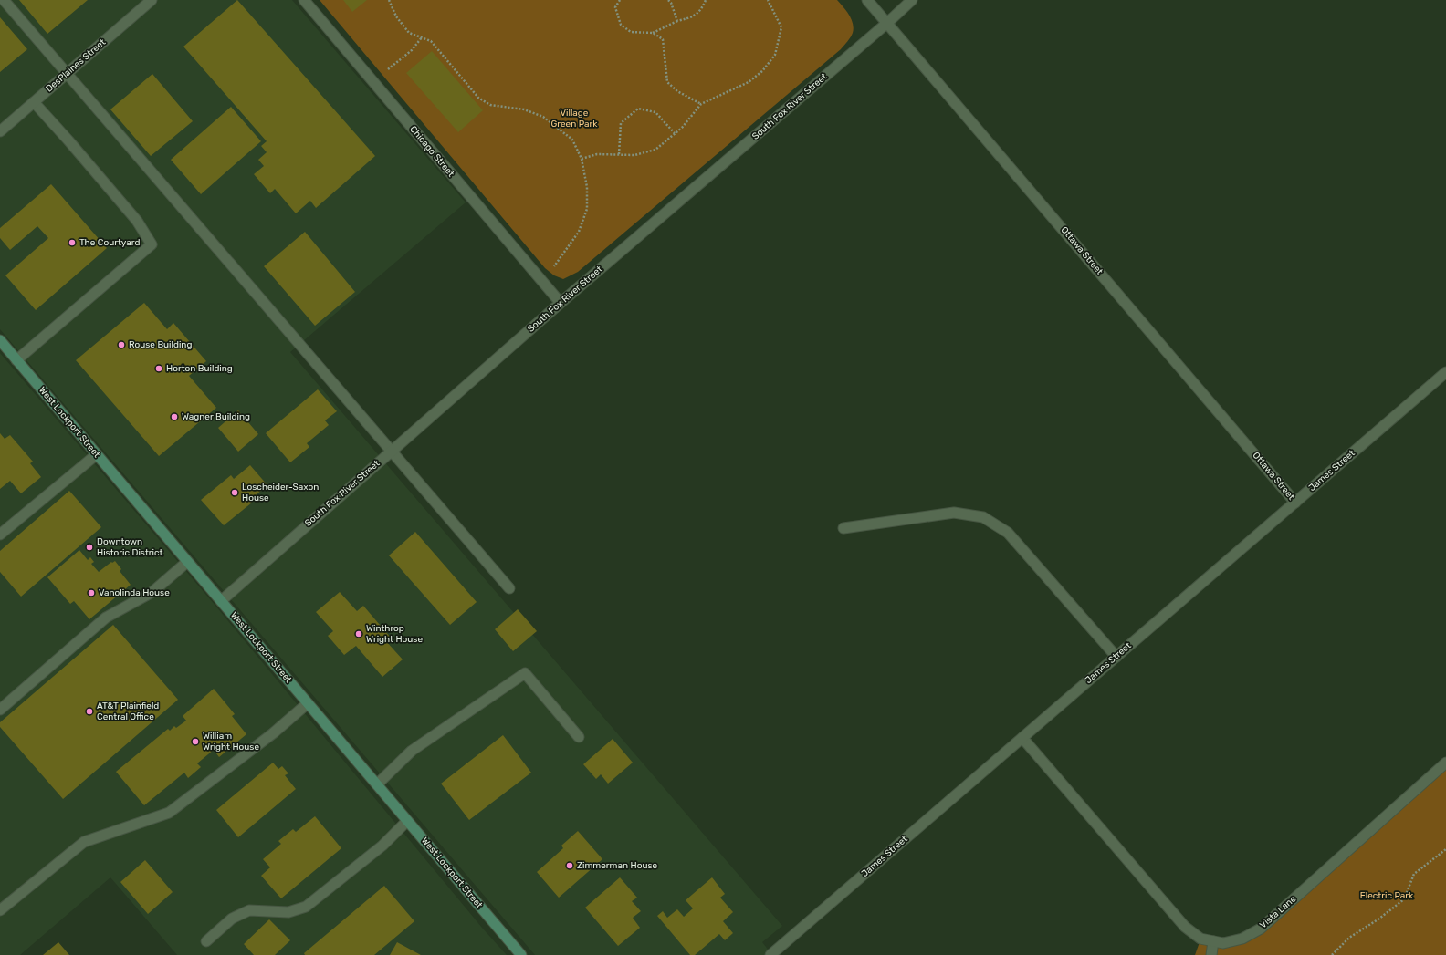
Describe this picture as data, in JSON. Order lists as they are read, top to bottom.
{
  "streets": {
    "main road": ["West Lockport Street"],
    "street": [
      "DesPlaines Street",
      "South Fox River Street",
      "Chicago Street",
      "Ottawa Street",
      "James Street",
      "Vista Lane"
    ]
  },
  "crossings": [
    ["South Fox River Street", "Chicago Street"],
    ["South Fox River Street", "Ottawa Street"],
    ["South Fox River Street", "West Lockport Street"],
    ["Ottawa Street", "James Street"],
    ["James Street", "Vista Lane"]
  ],
  "parks": ["Village Green Park", "Electric Park"],
  "places": [
    "The Courtyard",
    "Rouse Building",
    "Horton Building",
    "Wagner Building",
    "Loscheider-Saxon House",
    "Downtown Historic District",
    "Vanolinda House",
    "Winthrop Wright House",
    "AT&T Plainfield Central Office",
    "William Wright House",
    "Zimmerman House"
  ]
}
